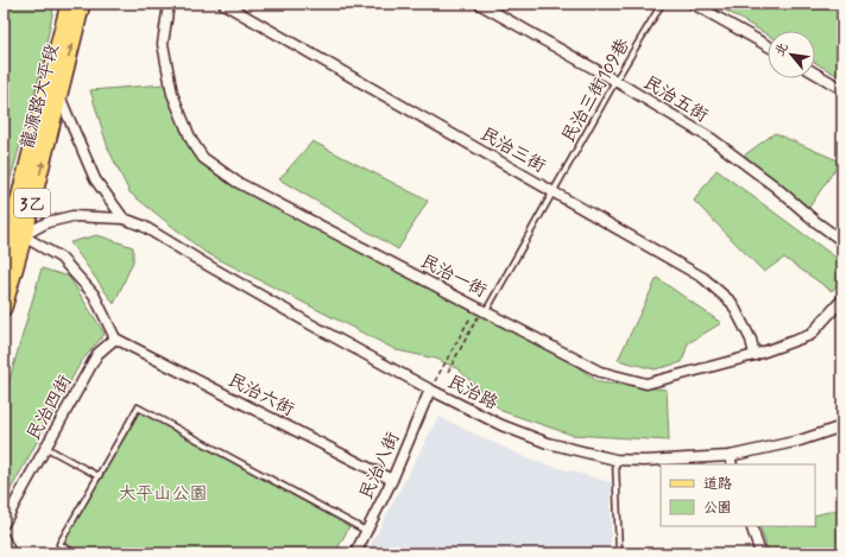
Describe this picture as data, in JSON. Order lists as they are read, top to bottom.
{
  "streets": {
    "main road": ["龍源路大平段", "3乙"],
    "street": [
      "民治五街",
      "民治三街",
      "民治一街",
      "民治路",
      "民治六街",
      "民治四街",
      "民治八街"
    ],
    "lane": ["民治三街109巷"]
  },
  "crossings": [
    ["民治三街109巷", "民治五街"],
    ["民治三街109巷", "民治三街"],
    ["民治三街109巷", "民治一街"],
    ["民治三街", "民治一街"],
    ["民治路", "民治八街"],
    ["民治六街", "民治四街"],
    ["民治六街", "民治八街"]
  ],
  "parks": ["大平山公園"],
  "legend": ["道路", "公園"],
  "north": "top left"
}
